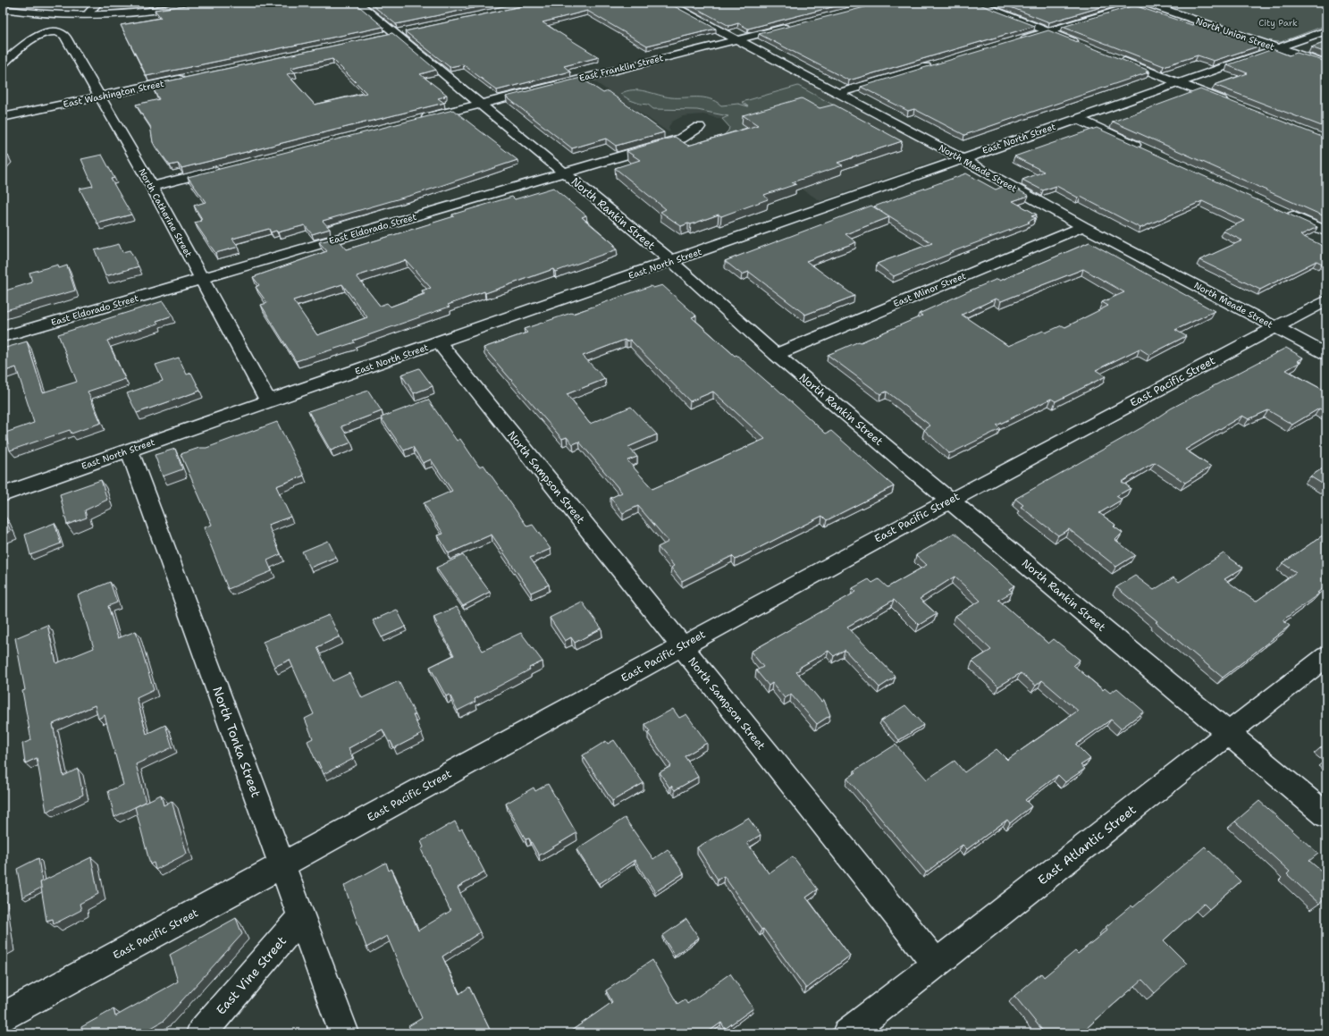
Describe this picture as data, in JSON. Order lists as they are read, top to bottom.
{
  "streets": {
    "street": [
      "North Union Street",
      "East Franklin Street",
      "East Washington Street",
      "East North Street",
      "North Meade Street",
      "North Catherine Street",
      "North Rankin Street",
      "East Eldorado Street",
      "East Minor Street",
      "East Pacific Street",
      "North Sampson Street",
      "North Tonka Street",
      "East Atlantic Street",
      "East Vine Street"
    ]
  },
  "crossings": [
    ["North Union Street", "East North Street"],
    ["East Franklin Street", "North Meade Street"],
    ["East Franklin Street", "North Rankin Street"],
    ["East Washington Street", "North Catherine Street"],
    ["East North Street", "North Meade Street"],
    ["East North Street", "North Catherine Street"],
    ["East North Street", "North Rankin Street"],
    ["East North Street", "North Sampson Street"],
    ["East North Street", "North Tonka Street"],
    ["North Meade Street", "East Minor Street"],
    ["North Meade Street", "East Pacific Street"],
    ["North Catherine Street", "East Eldorado Street"],
    ["North Rankin Street", "East Eldorado Street"],
    ["North Rankin Street", "East Minor Street"],
    ["North Rankin Street", "East Pacific Street"],
    ["North Rankin Street", "East Atlantic Street"],
    ["East Pacific Street", "North Sampson Street"],
    ["East Pacific Street", "North Tonka Street"],
    ["North Sampson Street", "East Atlantic Street"],
    ["North Tonka Street", "East Vine Street"]
  ],
  "parks": ["City Park"]
}
